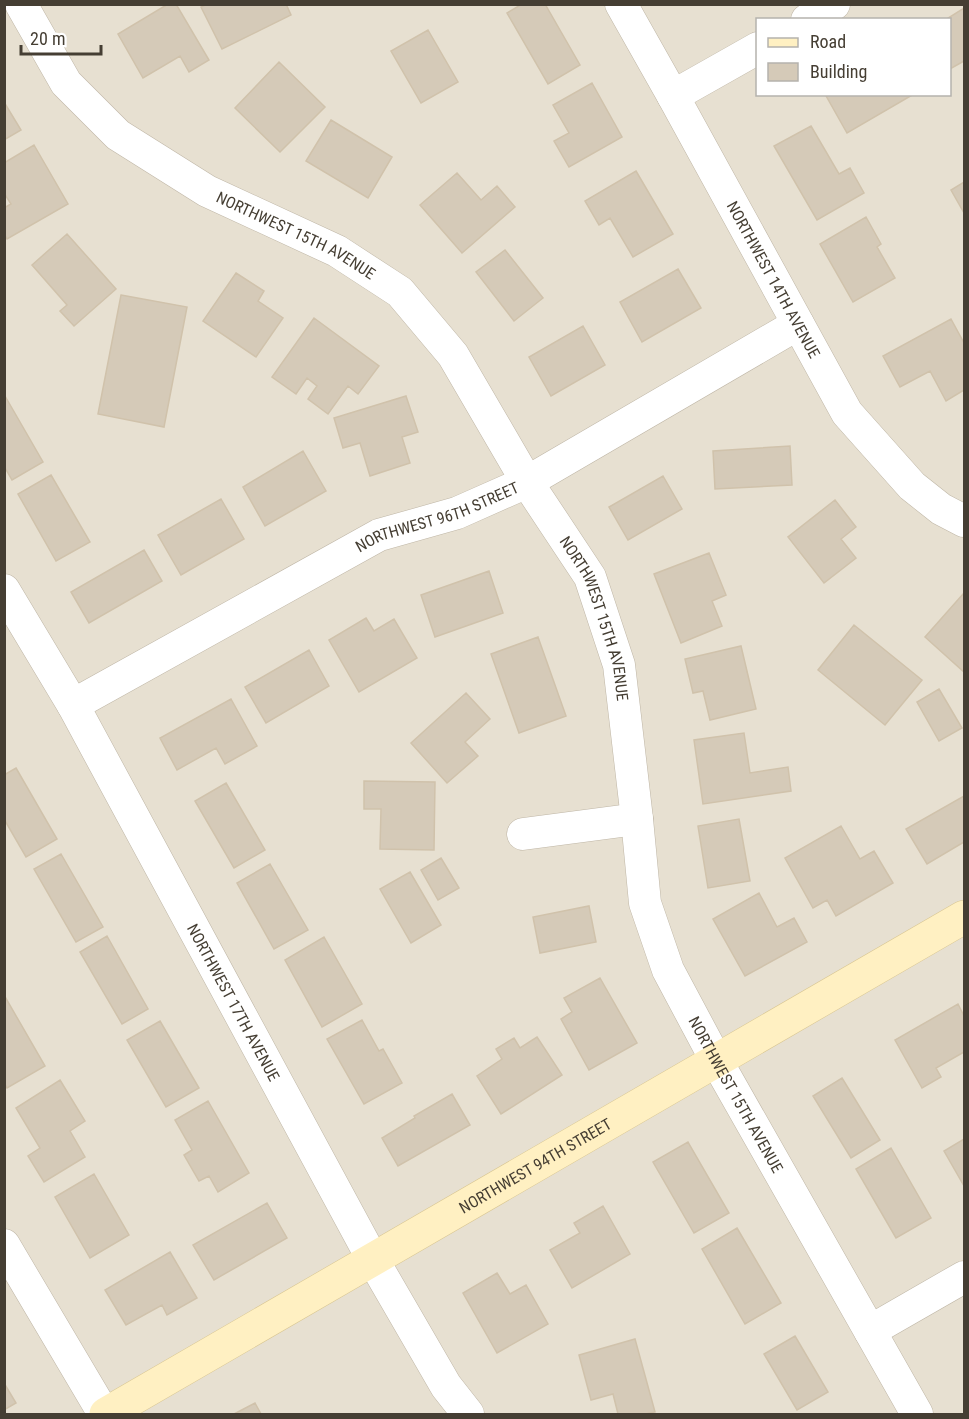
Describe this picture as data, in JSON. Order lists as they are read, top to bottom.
{
  "streets": {
    "street": [
      "NORTHWEST 15TH AVENUE",
      "NORTHWEST 14TH AVENUE",
      "NORTHWEST 96TH STREET",
      "NORTHWEST 17TH AVENUE",
      "NORTHWEST 94TH STREET"
    ]
  },
  "crossings": [
    ["NORTHWEST 15TH AVENUE", "NORTHWEST 96TH STREET"],
    ["NORTHWEST 15TH AVENUE", "NORTHWEST 94TH STREET"],
    ["NORTHWEST 14TH AVENUE", "NORTHWEST 96TH STREET"],
    ["NORTHWEST 96TH STREET", "NORTHWEST 17TH AVENUE"],
    ["NORTHWEST 17TH AVENUE", "NORTHWEST 94TH STREET"]
  ],
  "legend": ["Road", "Building"],
  "scale_bar": "20 m"
}
